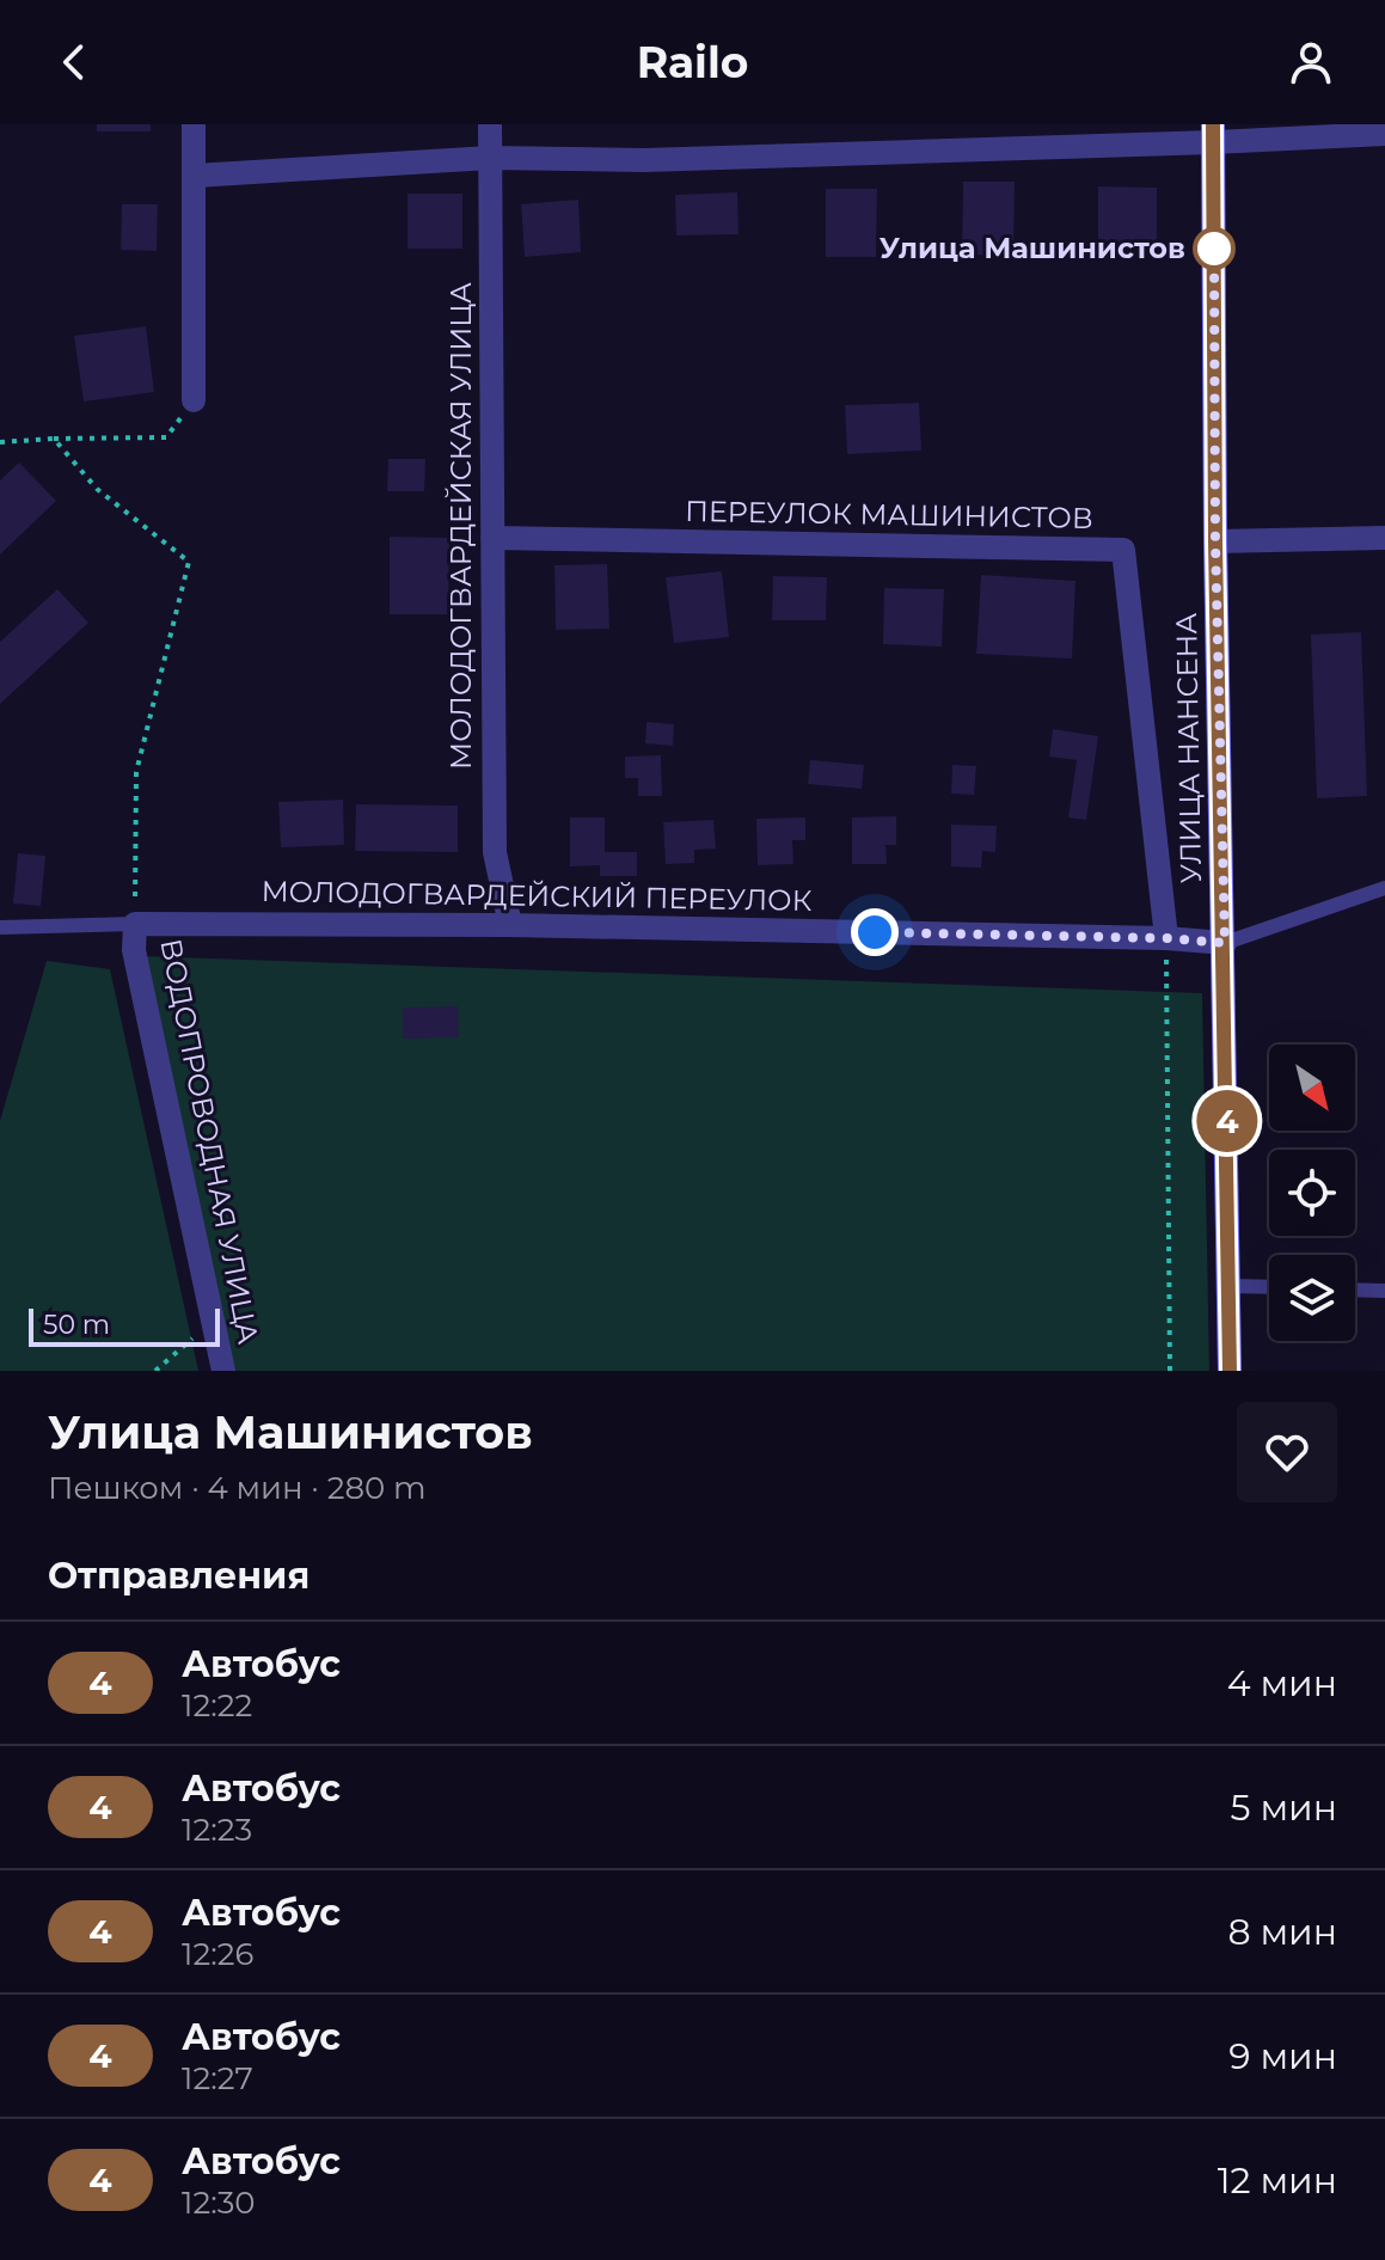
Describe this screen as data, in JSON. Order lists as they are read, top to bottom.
{
  "streets": {
    "main road": ["УЛИЦА НАНСЕНА"],
    "street": [
      "ПЕРЕУЛОК МАШИНИСТОВ",
      "МОЛОДОГВАРДЕЙСКАЯ УЛИЦА",
      "МОЛОДОГВАРДЕЙСКИЙ ПЕРЕУЛОК",
      "ВОДОПРОВОДНАЯ УЛИЦА"
    ]
  },
  "crossings": [
    ["ПЕРЕУЛОК МАШИНИСТОВ", "МОЛОДОГВАРДЕЙСКАЯ УЛИЦА"],
    ["ПЕРЕУЛОК МАШИНИСТОВ", "МОЛОДОГВАРДЕЙСКИЙ ПЕРЕУЛОК"],
    ["МОЛОДОГВАРДЕЙСКАЯ УЛИЦА", "МОЛОДОГВАРДЕЙСКИЙ ПЕРЕУЛОК"],
    ["УЛИЦА НАНСЕНА", "МОЛОДОГВАРДЕЙСКИЙ ПЕРЕУЛОК"],
    ["МОЛОДОГВАРДЕЙСКИЙ ПЕРЕУЛОК", "ВОДОПРОВОДНАЯ УЛИЦА"]
  ],
  "places": ["Улица Машинистов"],
  "lines": ["bus line 4"],
  "scale_bar": "50 m",
  "north": "bottom right",
  "page": {
    "header": "Railo",
    "on_map": "4",
    "scale": "50 m",
    "heading": [
      ["Улица Машинистов", "Пешком · 4 мин · 280 m"],
      "Отправления"
    ],
    "list": [
      {
        "mark": "4",
        "name": "Автобус",
        "note": "12:22",
        "value": "4 мин"
      },
      {
        "mark": "4",
        "name": "Автобус",
        "note": "12:23",
        "value": "5 мин"
      },
      {
        "mark": "4",
        "name": "Автобус",
        "note": "12:26",
        "value": "8 мин"
      },
      {
        "mark": "4",
        "name": "Автобус",
        "note": "12:27",
        "value": "9 мин"
      },
      {
        "mark": "4",
        "name": "Автобус",
        "note": "12:30",
        "value": "12 мин"
      }
    ]
  }
}
